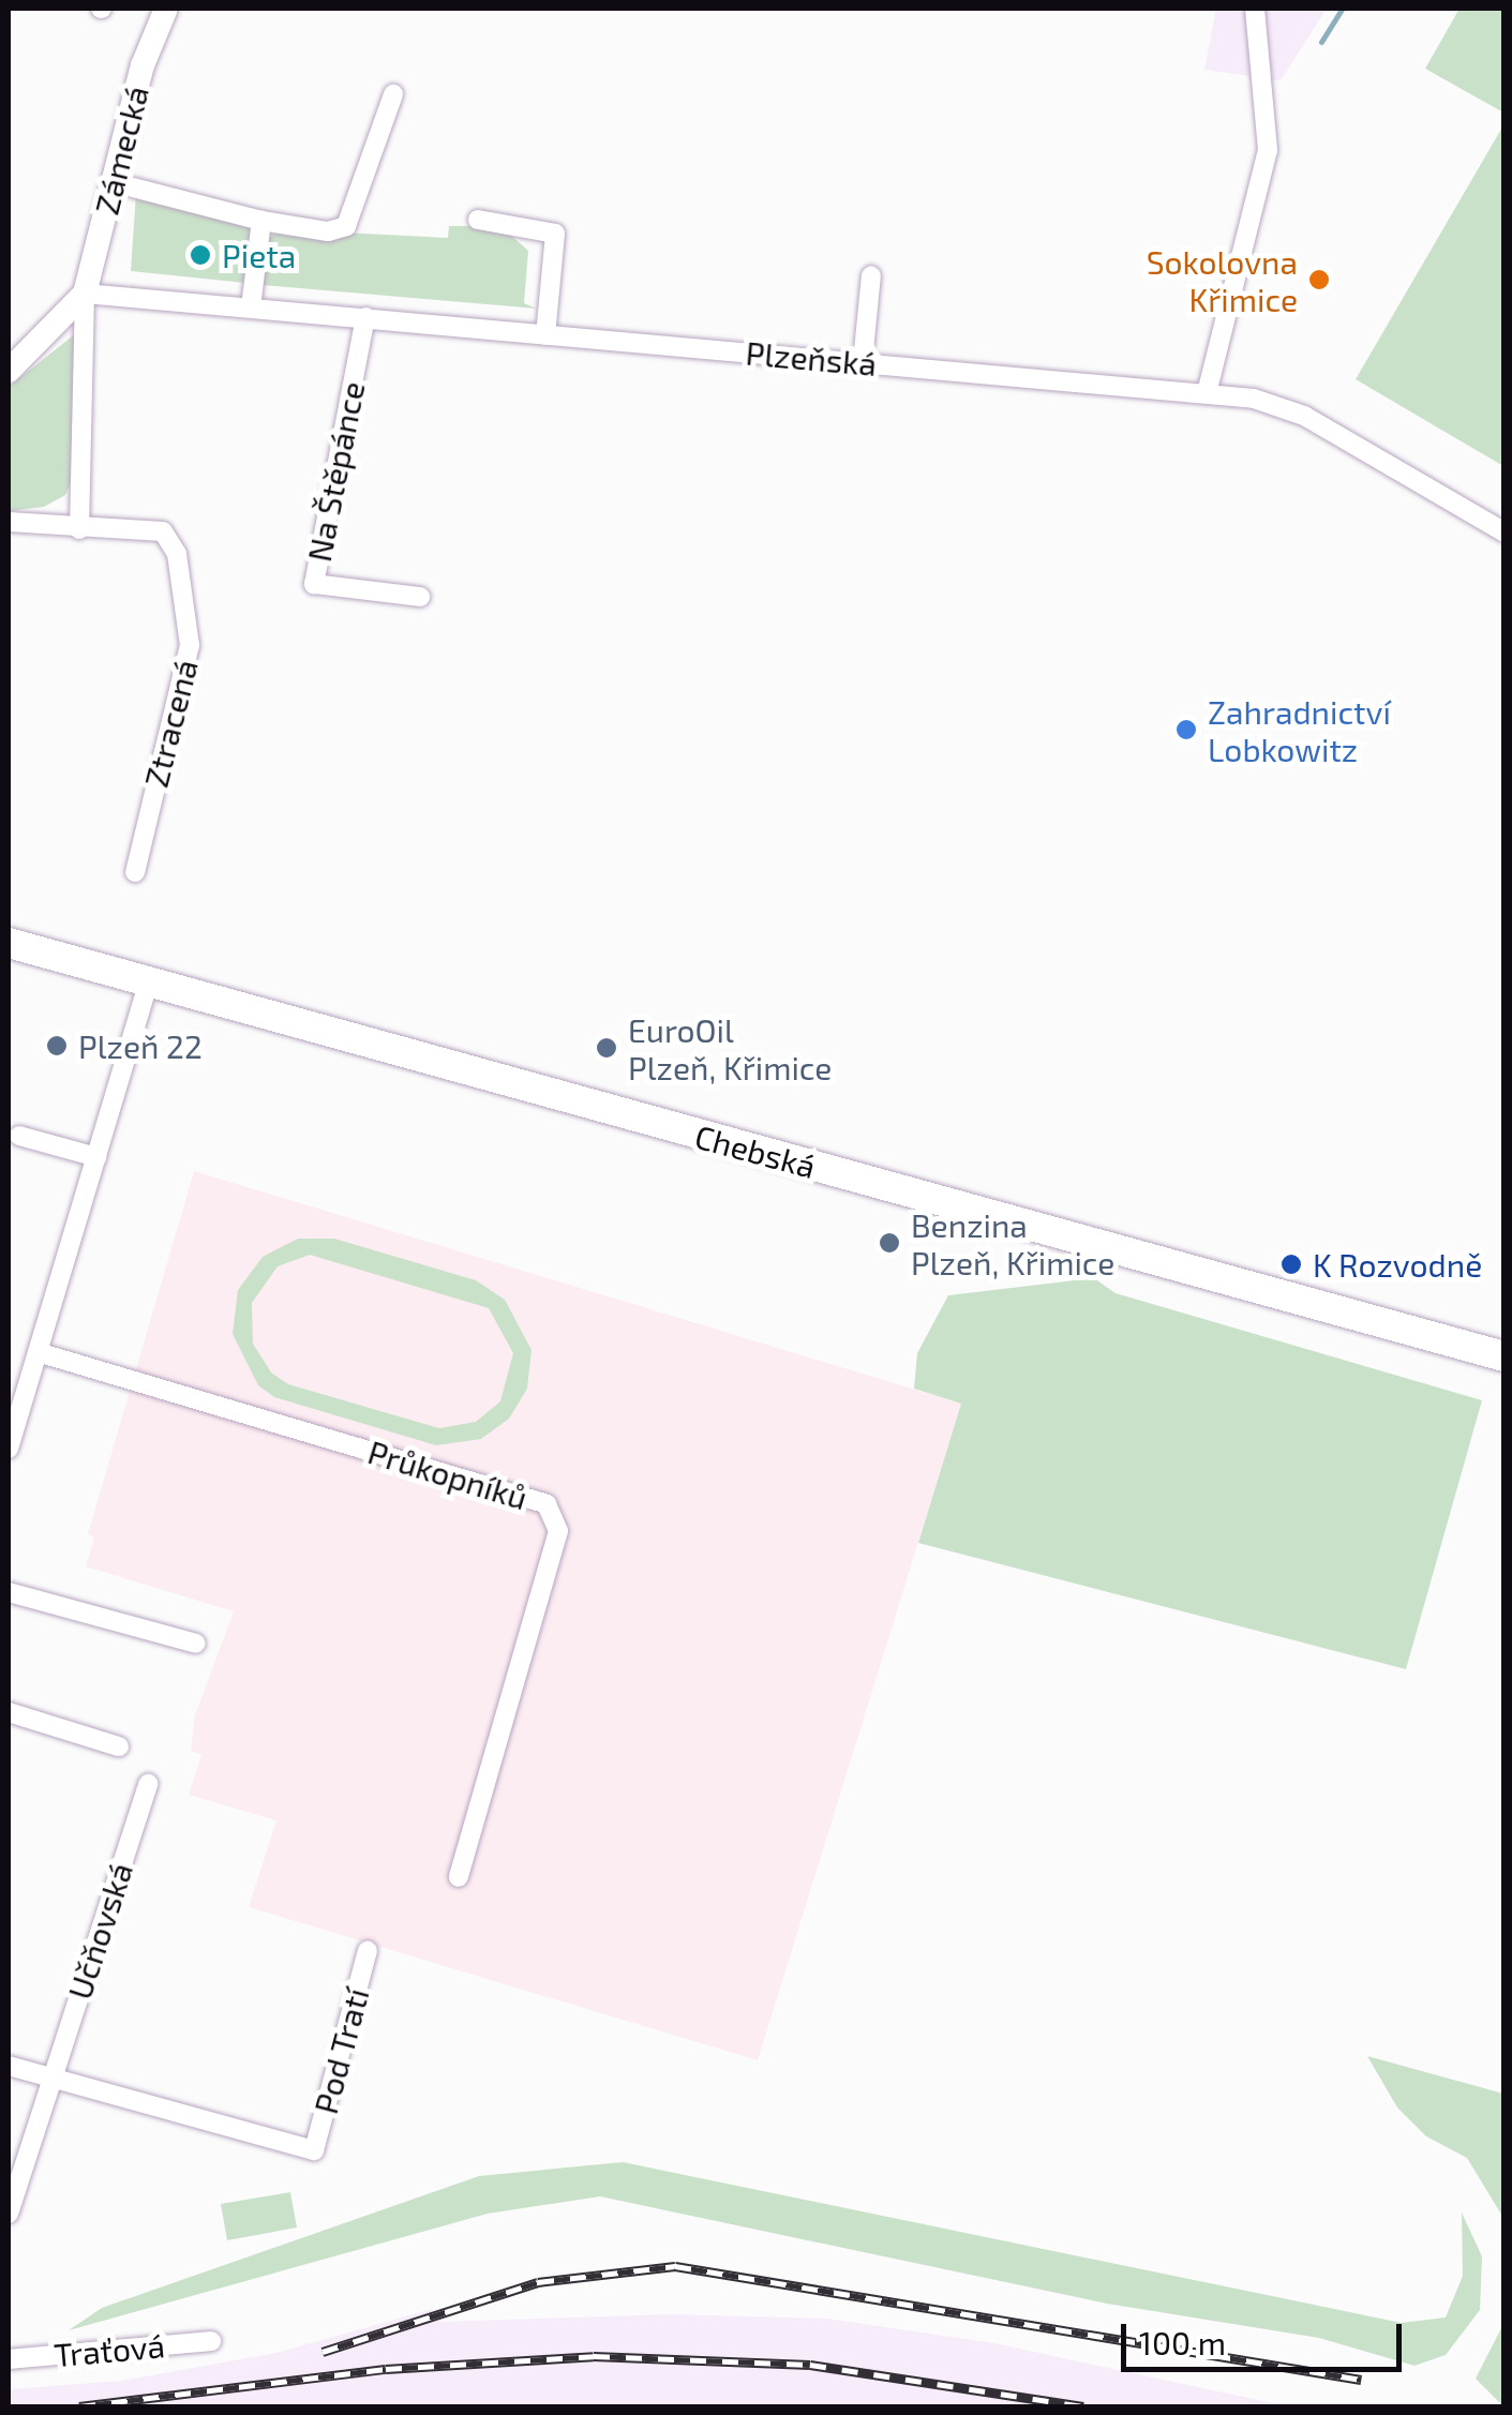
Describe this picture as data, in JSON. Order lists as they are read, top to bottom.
{
  "streets": {
    "main road": ["Chebská"],
    "street": [
      "Zámecká",
      "Plzeňská",
      "Na Štěpánce",
      "Ztracená",
      "Průkopníků",
      "Učňovská",
      "Pod Tratí",
      "Traťová"
    ]
  },
  "crossings": [
    ["Zámecká", "Plzeňská"],
    ["Plzeňská", "Na Štěpánce"],
    ["Učňovská", "Pod Tratí"]
  ],
  "places": [
    "Pieta",
    "Sokolovna Křimice",
    "Zahradnictví Lobkowitz",
    "Plzeň 22",
    "EuroOil Plzeň, Křimice",
    "Benzina Plzeň, Křimice",
    "K Rozvodně"
  ],
  "scale_bar": "100 m"
}
